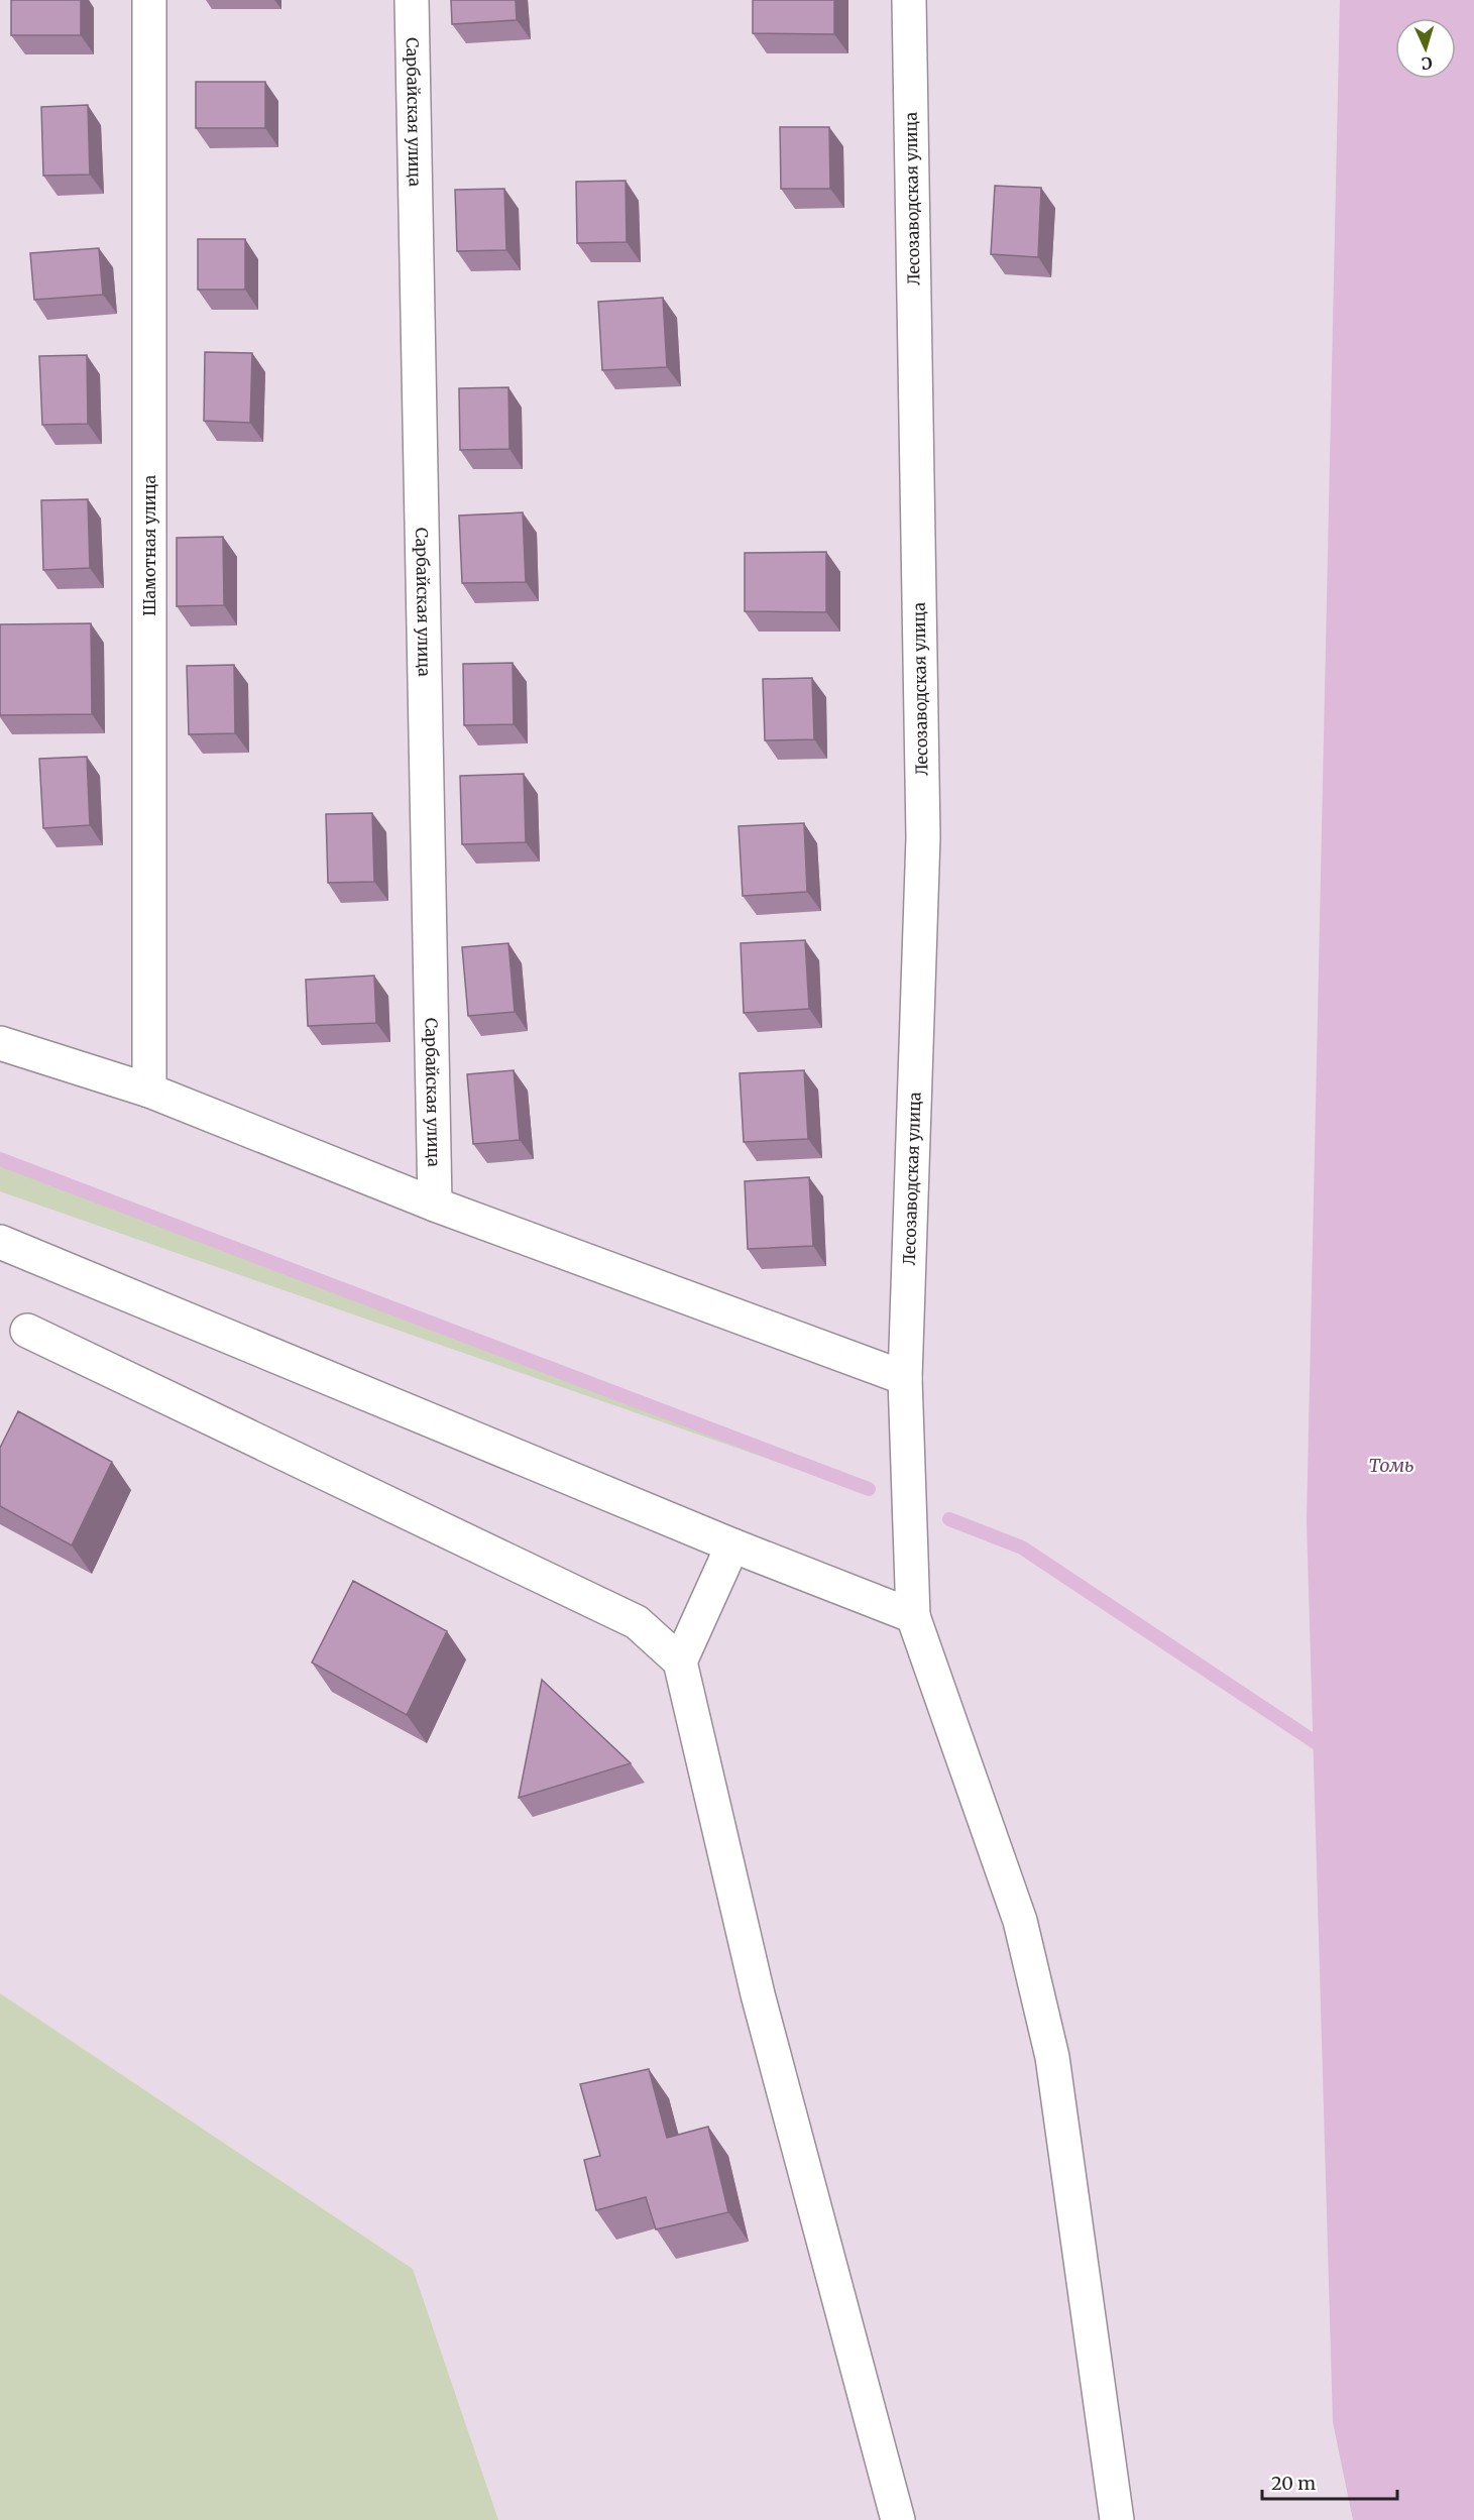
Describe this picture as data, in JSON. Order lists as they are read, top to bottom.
{
  "streets": {
    "street": ["Сарбайская улица", "Лесозаводская улица", "Шамотная улица"]
  },
  "water": ["Томь"],
  "scale_bar": "20 m",
  "north": "bottom"
}
